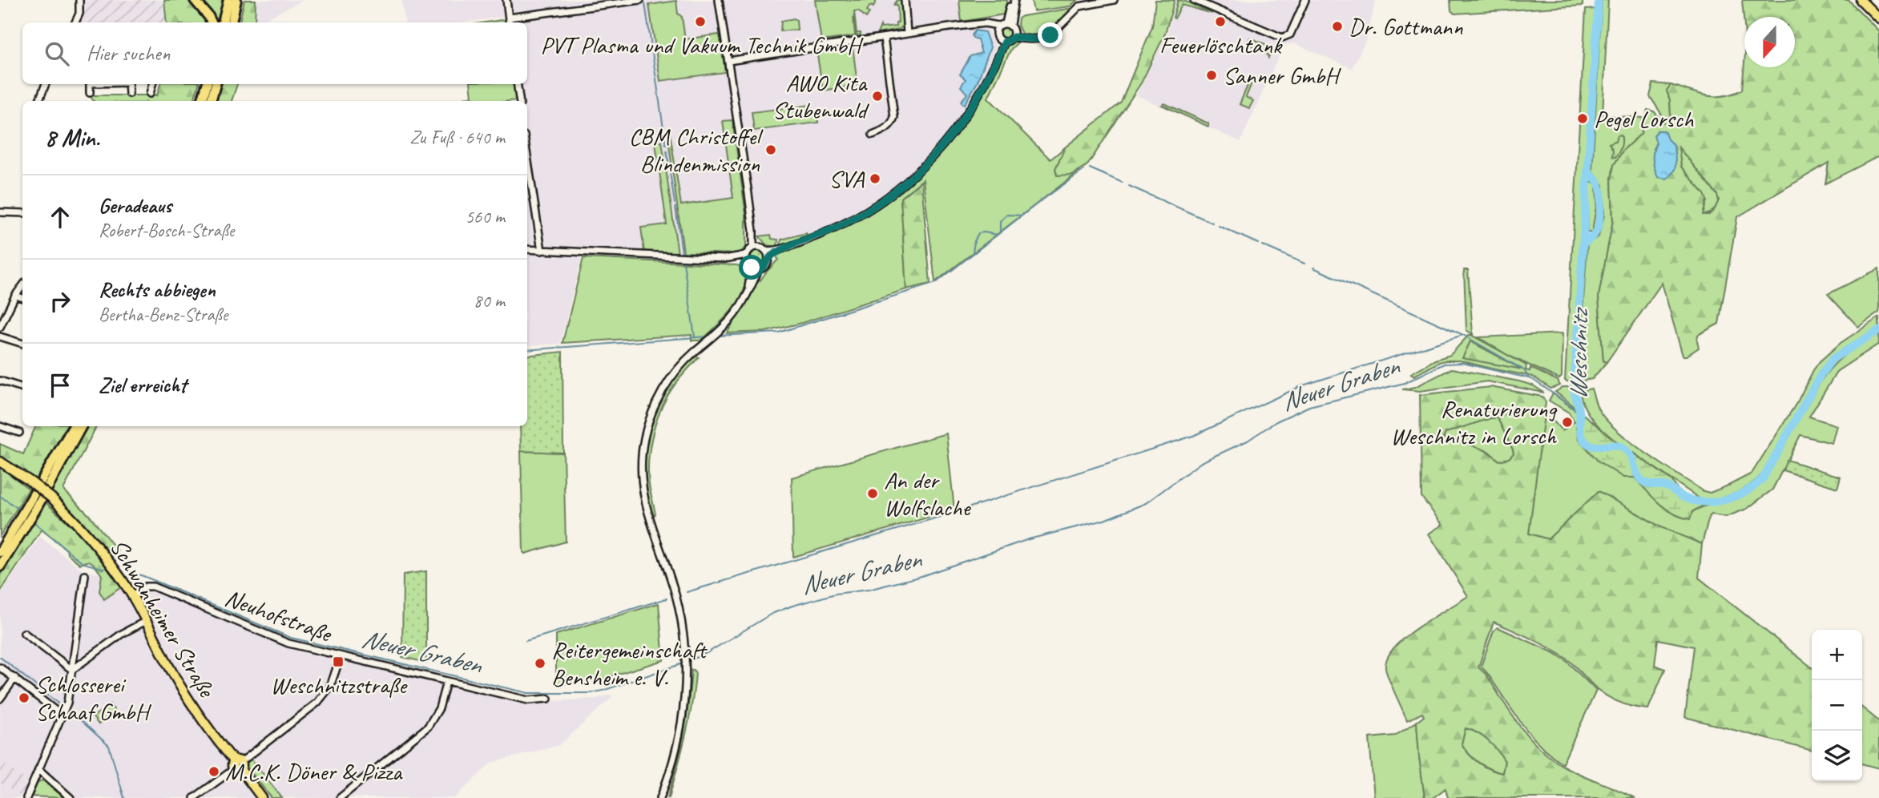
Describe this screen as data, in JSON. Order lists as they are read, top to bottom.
{
  "streets": {
    "main road": ["Schwanheimer Straße"],
    "street": ["Neuhofstraße"]
  },
  "crossings": [
    ["Neuhofstraße", "Schwanheimer Straße"]
  ],
  "water": ["Weschnitz", "Neuer Graben"],
  "places": {
    "other": [
      "PVT Plasma und Vakuum Technik GmbH",
      "Feuerlöschtank",
      "Dr. Gottmann",
      "Sanner GmbH",
      "AWO Kita Stubenwald",
      "Pegel Lorsch",
      "CBM Christoffel Blindenmission",
      "SVA",
      "Renaturierung Weschnitz in Lorsch",
      "An der Wolfslache",
      "Reitergemeinschaft Bensheim e. V.",
      "Schlosserei Schaaf GmbH",
      "M.C.K. Döner & Pizza"
    ],
    "transit": ["Weschnitzstraße"]
  },
  "north": "bottom",
  "page": {
    "search": "Hier suchen",
    "heading": ["8 Min.", "Zu Fuß · 640 m"],
    "list": [
      ["Geradeaus", "Robert-Bosch-Straße", "560 m"],
      ["Rechts abbiegen", "Bertha-Benz-Straße", "80 m"],
      "Ziel erreicht"
    ],
    "map_buttons": ["+", "−"]
  }
}
